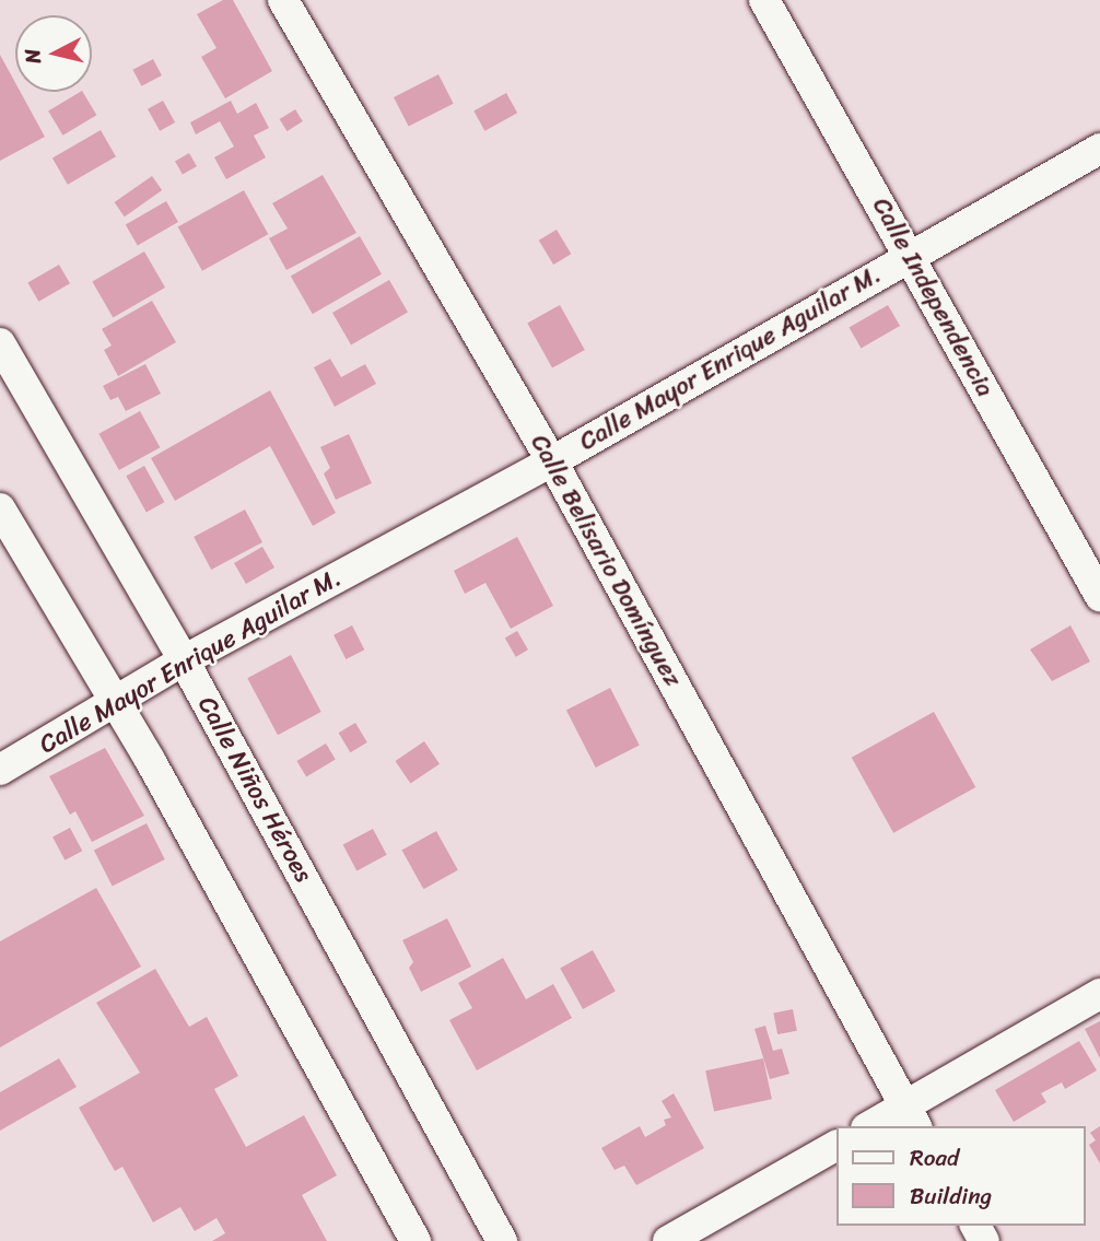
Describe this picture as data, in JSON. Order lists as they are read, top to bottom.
{
  "streets": {
    "street": [
      "Calle Independencia",
      "Calle Mayor Enrique Aguilar M.",
      "Calle Belisario Domínguez",
      "Calle Niños Héroes"
    ]
  },
  "crossings": [
    ["Calle Independencia", "Calle Mayor Enrique Aguilar M."],
    ["Calle Mayor Enrique Aguilar M.", "Calle Belisario Domínguez"],
    ["Calle Mayor Enrique Aguilar M.", "Calle Niños Héroes"]
  ],
  "legend": ["Road", "Building"],
  "north": "left"
}
